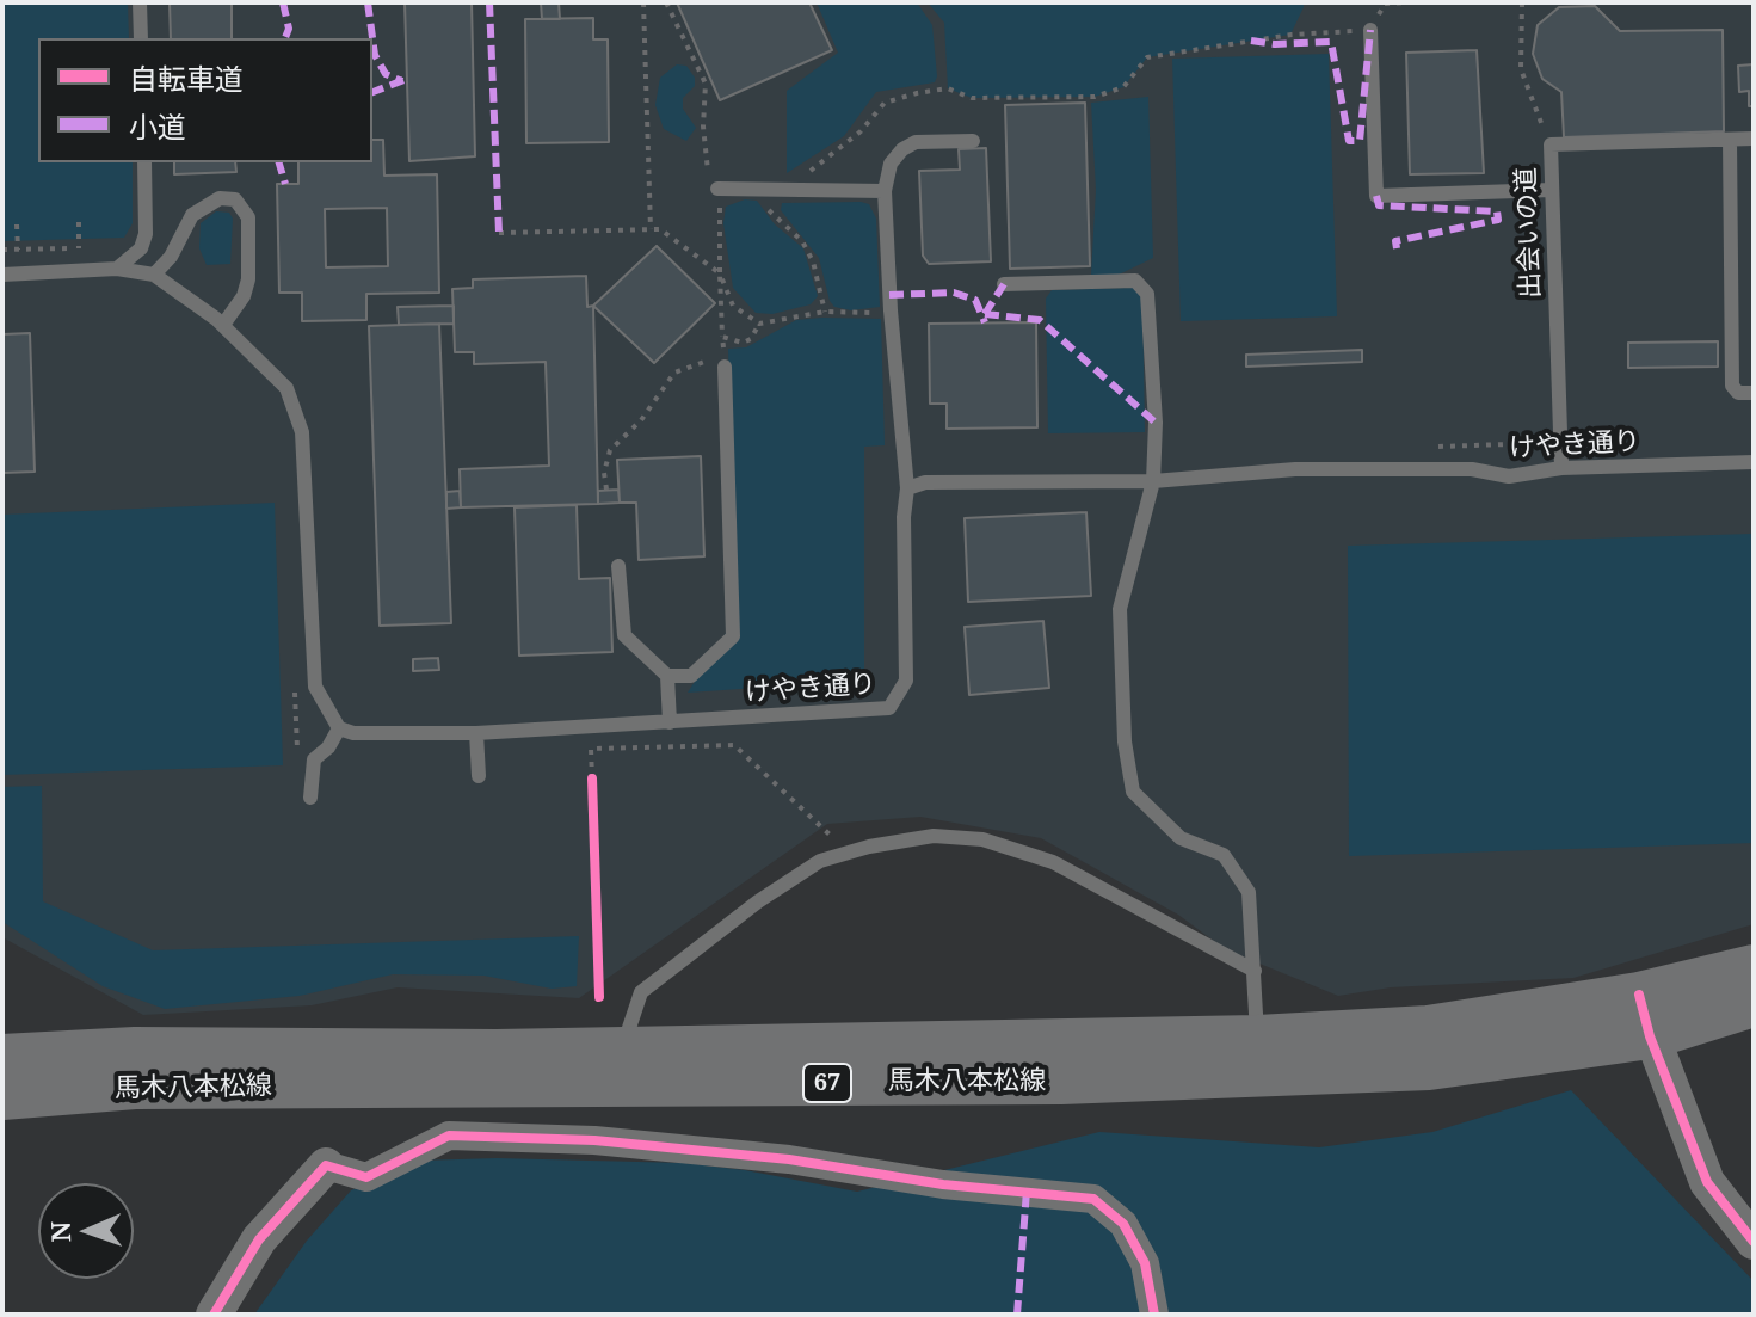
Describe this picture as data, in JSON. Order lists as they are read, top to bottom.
{
  "streets": {
    "main road": ["馬木八本松線", "67"],
    "lane": ["出会いの道", "けやき通り"]
  },
  "crossings": [
    ["出会いの道", "けやき通り"]
  ],
  "legend": ["自転車道", "小道"],
  "north": "left"
}
